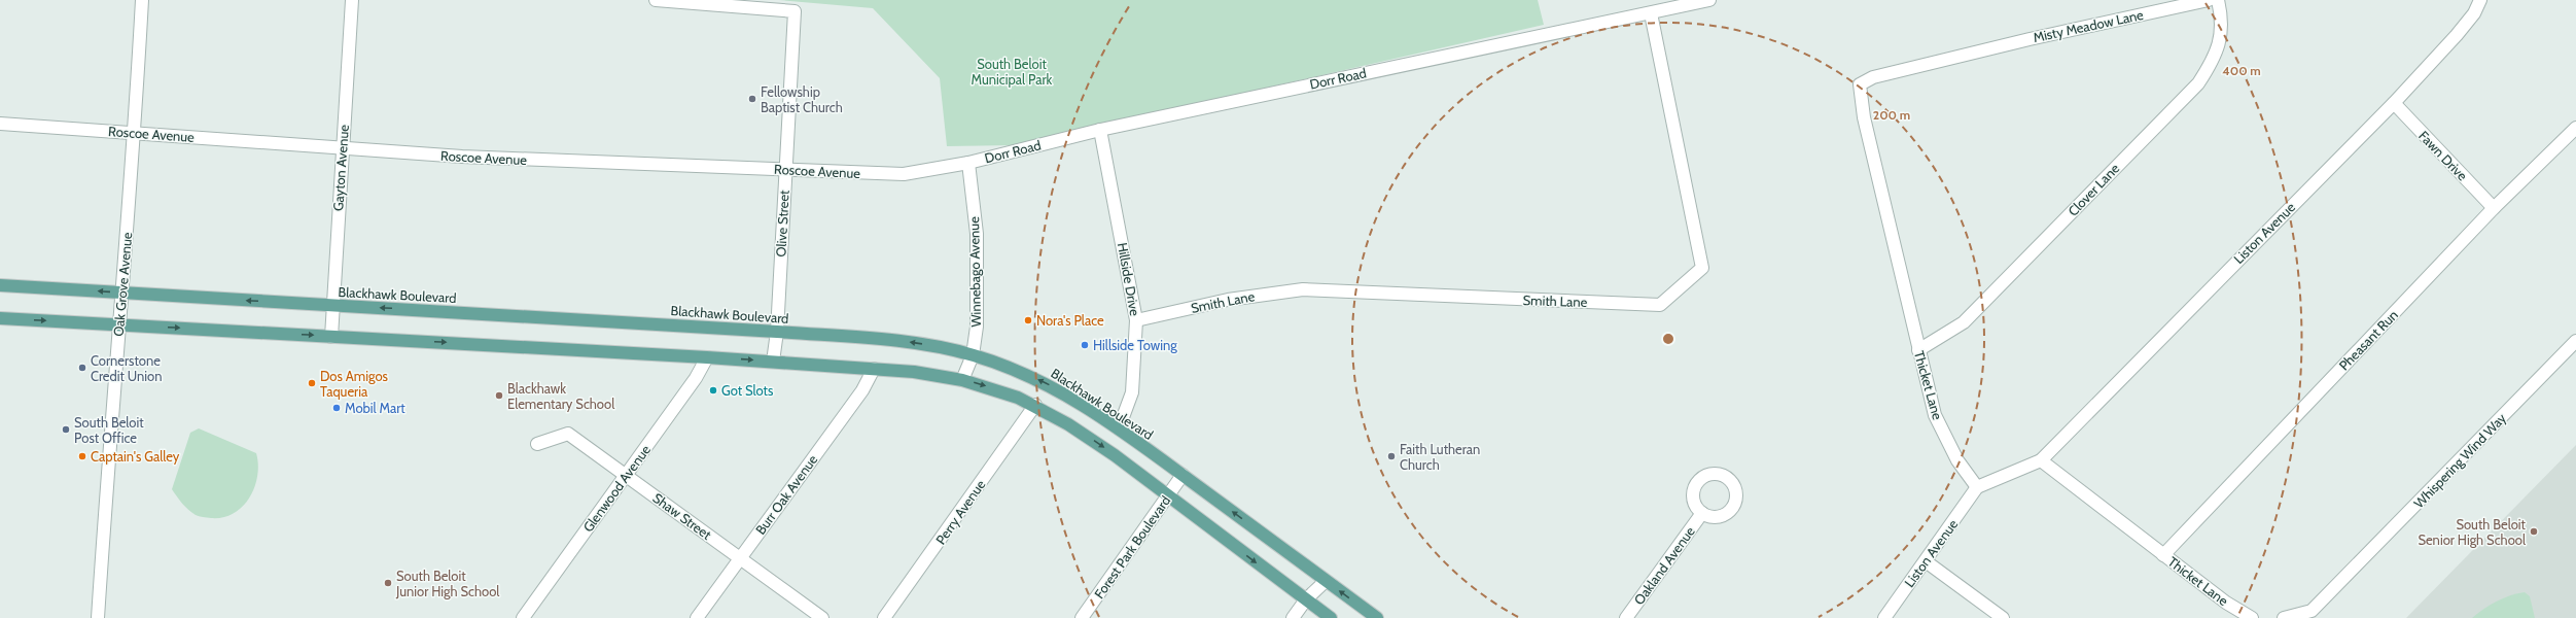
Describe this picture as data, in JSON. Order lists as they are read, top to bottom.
{
  "streets": {
    "main road": ["Blackhawk Boulevard"],
    "street": [
      "Misty Meadow Lane",
      "Dorr Road",
      "Roscoe Avenue",
      "Fawn Drive",
      "Gayton Avenue",
      "Clover Lane",
      "Olive Street",
      "Liston Avenue",
      "Winnebago Avenue",
      "Hillside Drive",
      "Oak Grove Avenue",
      "Smith Lane",
      "Pheasant Run",
      "Thicket Lane",
      "Whispering Wind Way",
      "Glenwood Avenue",
      "Burr Oak Avenue",
      "Perry Avenue",
      "Shaw Street",
      "Forest Park Boulevard",
      "Oakland Avenue"
    ]
  },
  "crossings": [
    ["Misty Meadow Lane", "Thicket Lane"],
    ["Dorr Road", "Roscoe Avenue"],
    ["Dorr Road", "Winnebago Avenue"],
    ["Dorr Road", "Hillside Drive"],
    ["Dorr Road", "Smith Lane"],
    ["Roscoe Avenue", "Gayton Avenue"],
    ["Roscoe Avenue", "Olive Street"],
    ["Roscoe Avenue", "Winnebago Avenue"],
    ["Roscoe Avenue", "Oak Grove Avenue"],
    ["Fawn Drive", "Liston Avenue"],
    ["Fawn Drive", "Pheasant Run"],
    ["Gayton Avenue", "Blackhawk Boulevard"],
    ["Clover Lane", "Thicket Lane"],
    ["Olive Street", "Blackhawk Boulevard"],
    ["Liston Avenue", "Thicket Lane"],
    ["Winnebago Avenue", "Blackhawk Boulevard"],
    ["Hillside Drive", "Blackhawk Boulevard"],
    ["Hillside Drive", "Smith Lane"],
    ["Oak Grove Avenue", "Blackhawk Boulevard"],
    ["Blackhawk Boulevard", "Forest Park Boulevard"],
    ["Pheasant Run", "Thicket Lane"],
    ["Glenwood Avenue", "Shaw Street"],
    ["Burr Oak Avenue", "Shaw Street"]
  ],
  "parks": ["South Beloit Municipal Park"],
  "places": [
    "Fellowship Baptist Church",
    "Nora's Place",
    "Hillside Towing",
    "Cornerstone Credit Union",
    "Dos Amigos Taqueria",
    "Got Slots",
    "Blackhawk Elementary School",
    "Mobil Mart",
    "South Beloit Post Office",
    "Captain's Galley",
    "Faith Lutheran Church",
    "South Beloit Senior High School",
    "South Beloit Junior High School"
  ],
  "rings": ["400 m", "200 m"]
}
